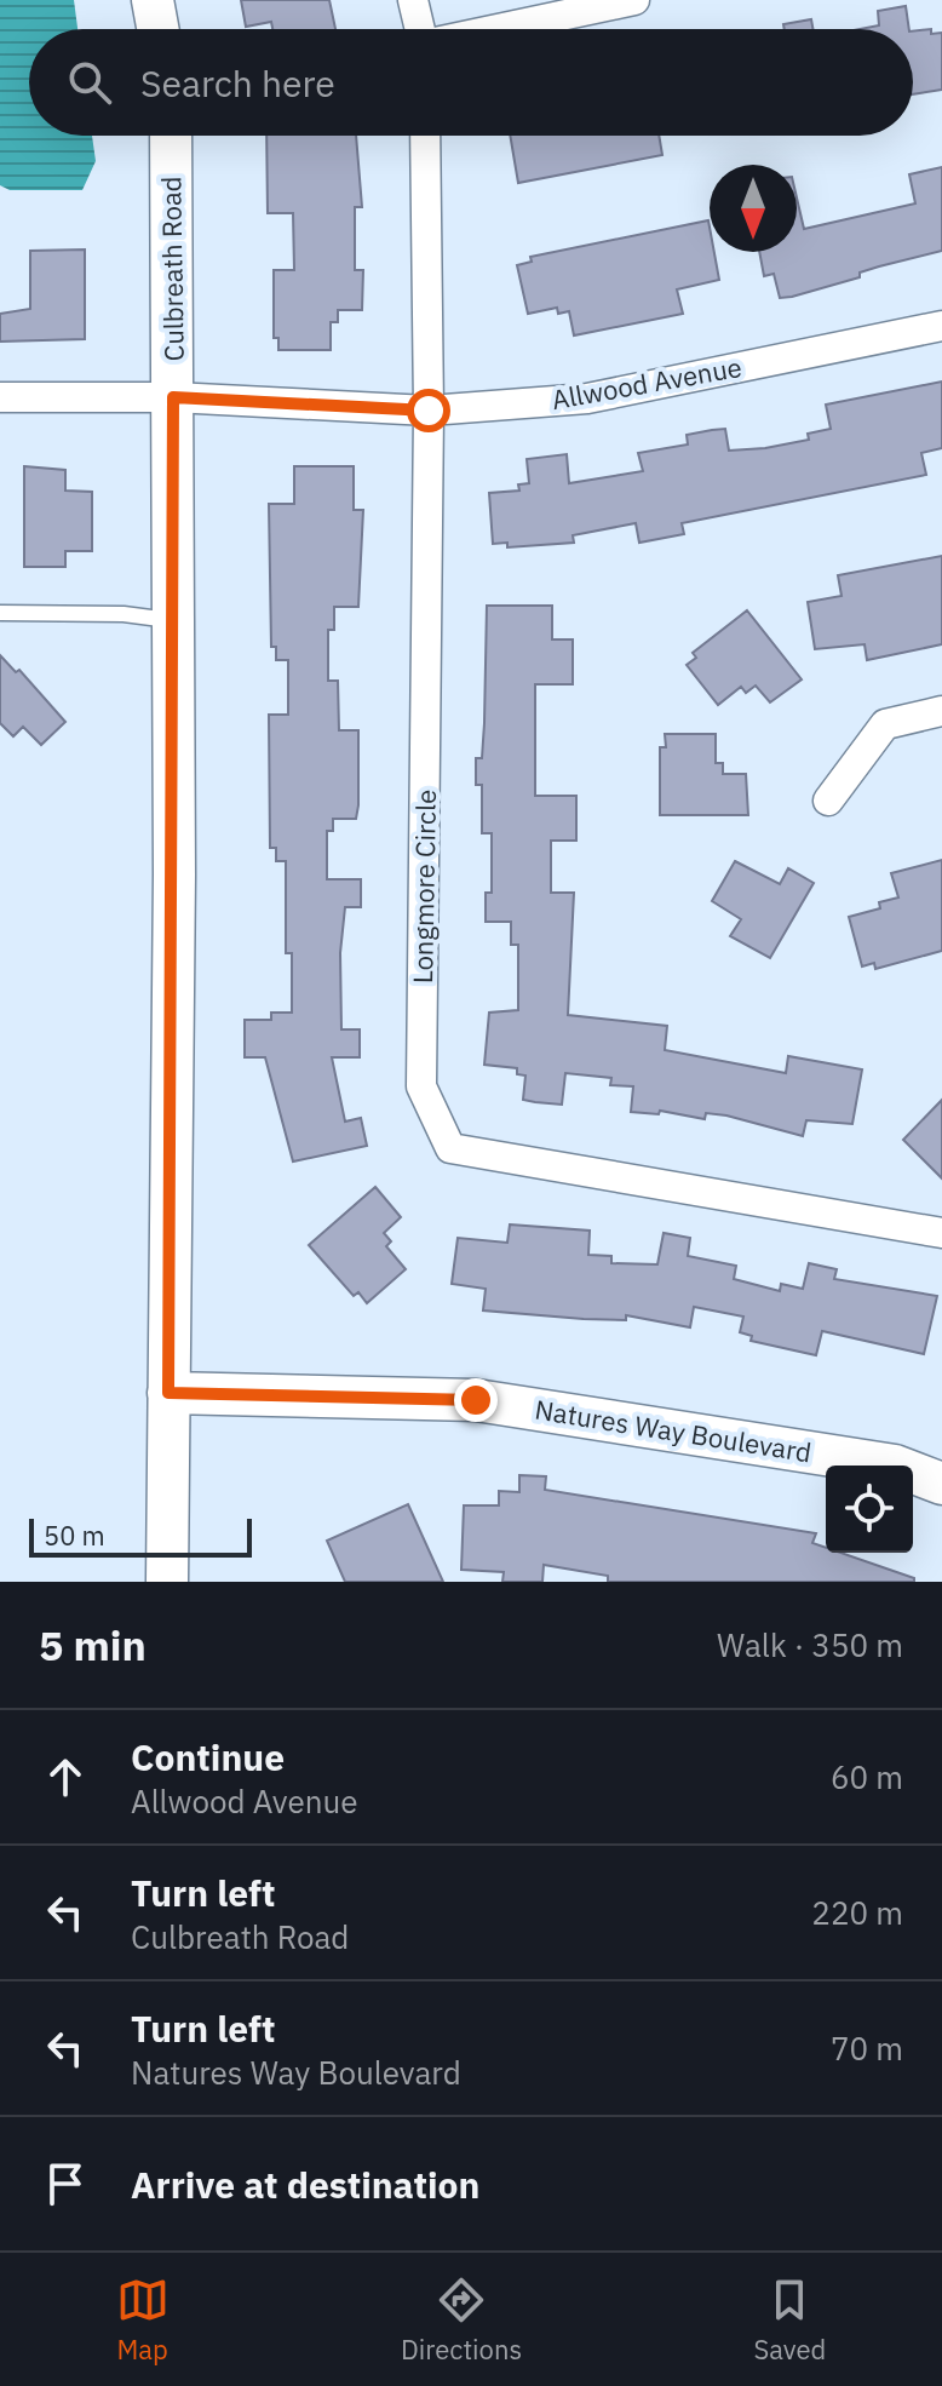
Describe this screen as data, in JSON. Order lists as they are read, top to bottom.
{
  "streets": {
    "street": [
      "Culbreath Road",
      "Allwood Avenue",
      "Longmore Circle",
      "Natures Way Boulevard"
    ]
  },
  "crossings": [
    ["Culbreath Road", "Allwood Avenue"],
    ["Culbreath Road", "Natures Way Boulevard"],
    ["Allwood Avenue", "Longmore Circle"]
  ],
  "scale_bar": "50 m",
  "north": "bottom",
  "page": {
    "search": "Search here",
    "scale": "50 m",
    "heading": ["5 min", "Walk · 350 m"],
    "list": [
      ["Continue", "Allwood Avenue", "60 m"],
      ["Turn left", "Culbreath Road", "220 m"],
      ["Turn left", "Natures Way Boulevard", "70 m"],
      "Arrive at destination"
    ],
    "nav": ["Map", "Directions", "Saved"]
  }
}
